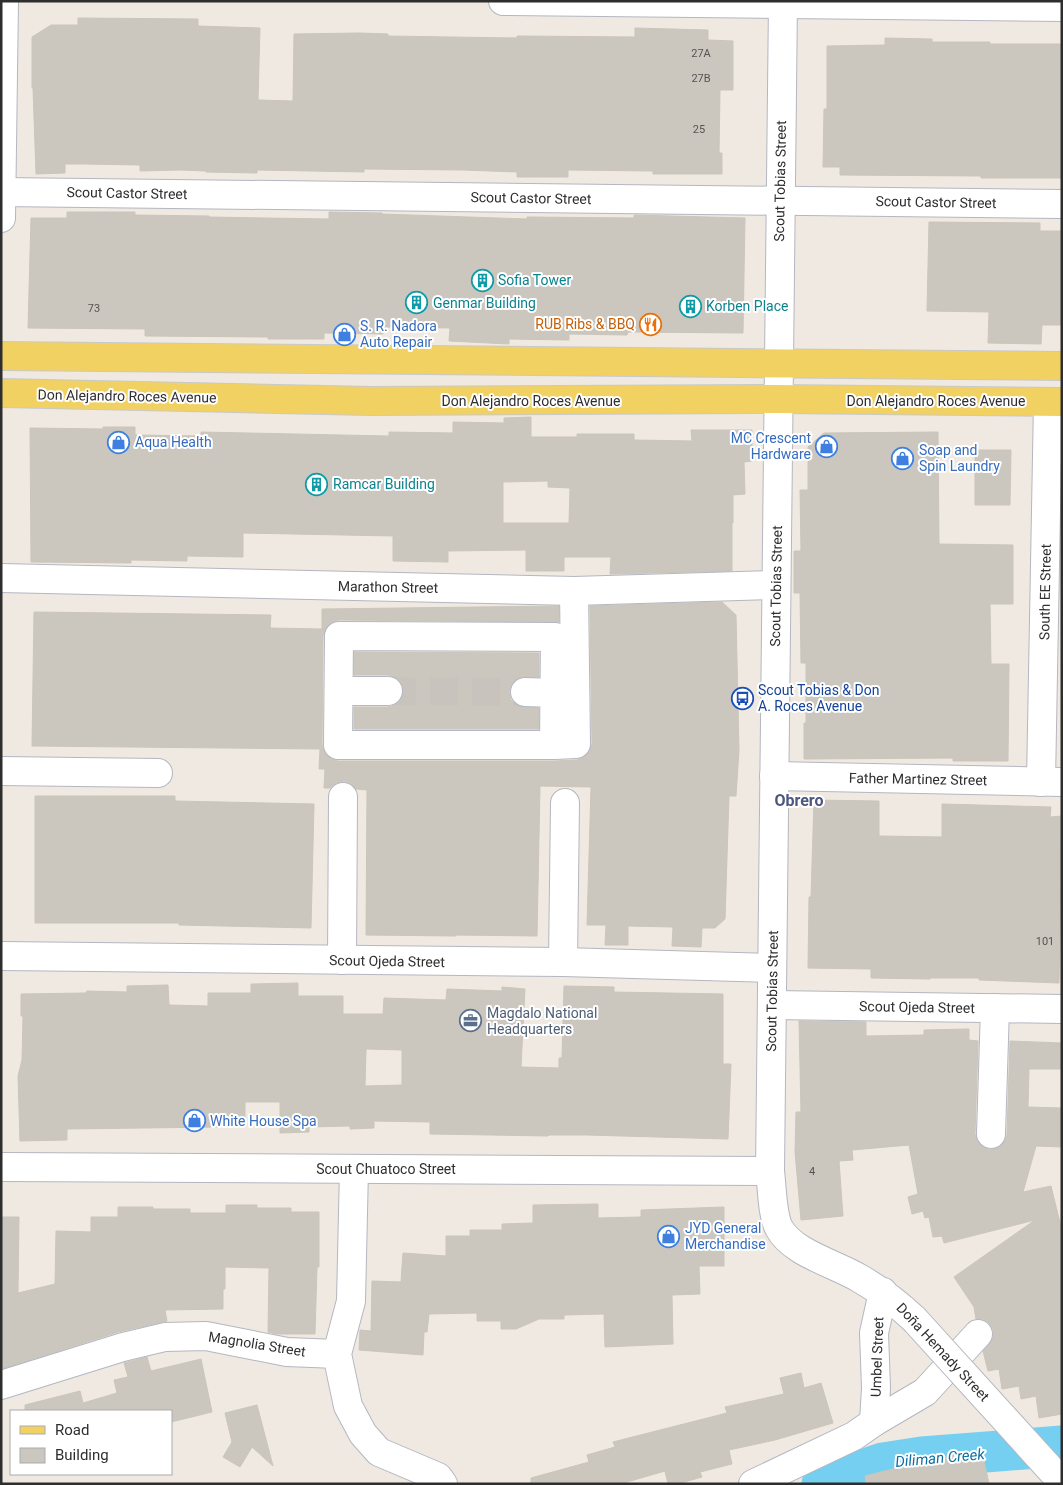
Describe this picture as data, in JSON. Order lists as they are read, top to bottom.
{
  "streets": {
    "main road": ["Don Alejandro Roces Avenue"],
    "street": [
      "Scout Tobias Street",
      "Scout Castor Street",
      "Marathon Street",
      "South EE Street",
      "Father Martinez Street",
      "Scout Ojeda Street",
      "Scout Chuatoco Street",
      "Magnolia Street",
      "Doña Hemady Street",
      "Umbel Street"
    ]
  },
  "crossings": [
    ["Scout Tobias Street", "Scout Castor Street"],
    ["Scout Tobias Street", "Don Alejandro Roces Avenue"],
    ["Scout Tobias Street", "Marathon Street"],
    ["Scout Tobias Street", "Father Martinez Street"],
    ["Scout Tobias Street", "Scout Ojeda Street"],
    ["Scout Tobias Street", "Scout Chuatoco Street"],
    ["Scout Tobias Street", "Doña Hemady Street"],
    ["Don Alejandro Roces Avenue", "South EE Street"],
    ["South EE Street", "Father Martinez Street"],
    ["Scout Chuatoco Street", "Doña Hemady Street"],
    ["Doña Hemady Street", "Umbel Street"]
  ],
  "districts": ["Obrero"],
  "water": ["Diliman Creek"],
  "places": {
    "building": [
      "Sofia Tower",
      "Genmar Building",
      "Korben Place",
      "Ramcar Building"
    ],
    "restaurant": ["RUB Ribs & BBQ"],
    "shop": [
      "S. R. Nadora Auto Repair",
      "Aqua Health",
      "MC Crescent Hardware",
      "Soap and Spin Laundry",
      "White House Spa",
      "JYD General Merchandise"
    ],
    "bus stop": ["Scout Tobias & Don A. Roces Avenue"],
    "office": ["Magdalo National Headquarters"]
  },
  "house_numbers": [
    "27A",
    "27B",
    "25",
    "73",
    "101",
    "4"
  ],
  "legend": ["Road", "Building"]
}
